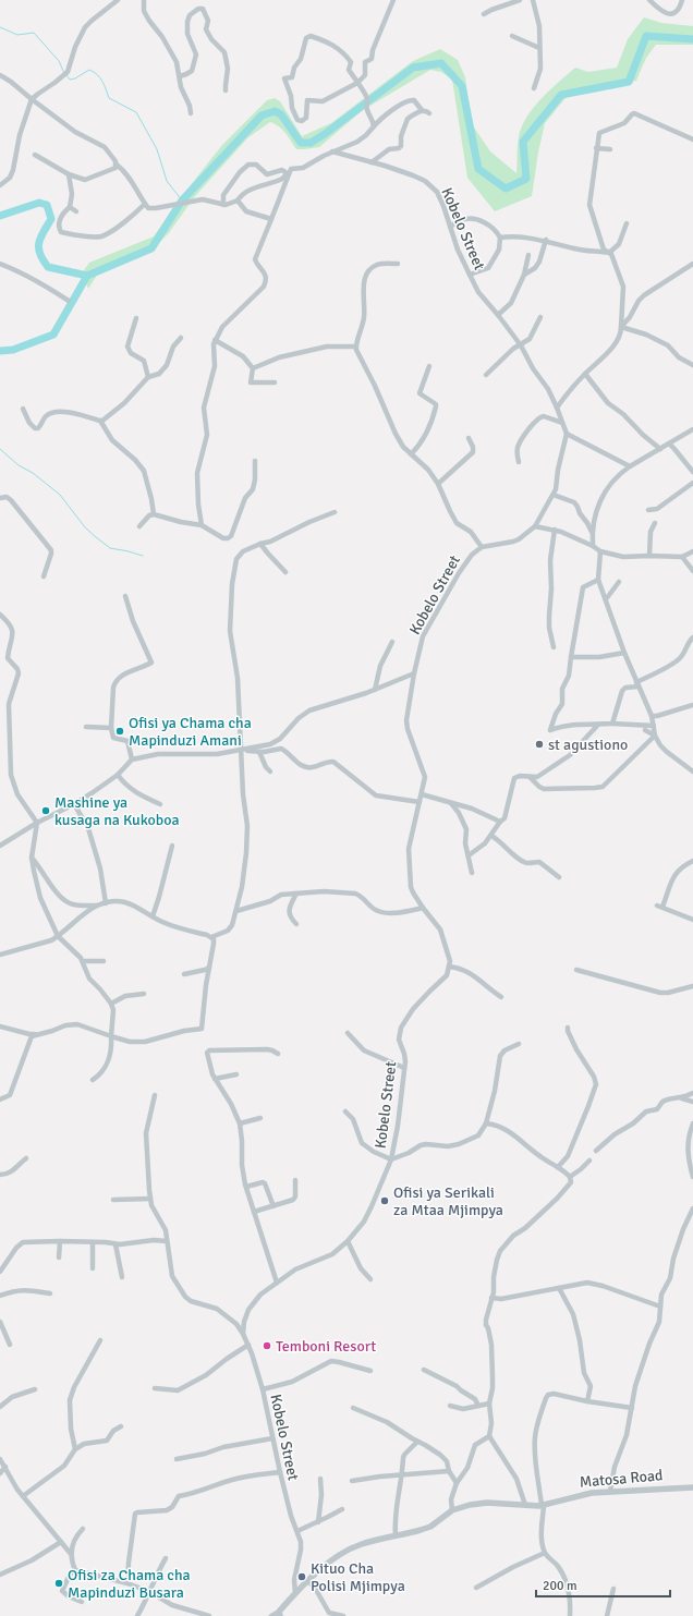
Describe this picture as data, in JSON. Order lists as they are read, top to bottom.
{
  "streets": {
    "street": ["Kobelo Street", "Matosa Road"]
  },
  "crossings": [
    ["Kobelo Street", "Matosa Road"]
  ],
  "places": [
    "Ofisi ya Chama cha Mapinduzi Amani",
    "st agustiono",
    "Mashine ya kusaga na Kukoboa",
    "Ofisi ya Serikali za Mtaa Mjimpya",
    "Temboni Resort",
    "Kituo Cha Polisi Mjimpya",
    "Ofisi za Chama cha Mapinduzi Busara"
  ],
  "scale_bar": "200 m"
}
